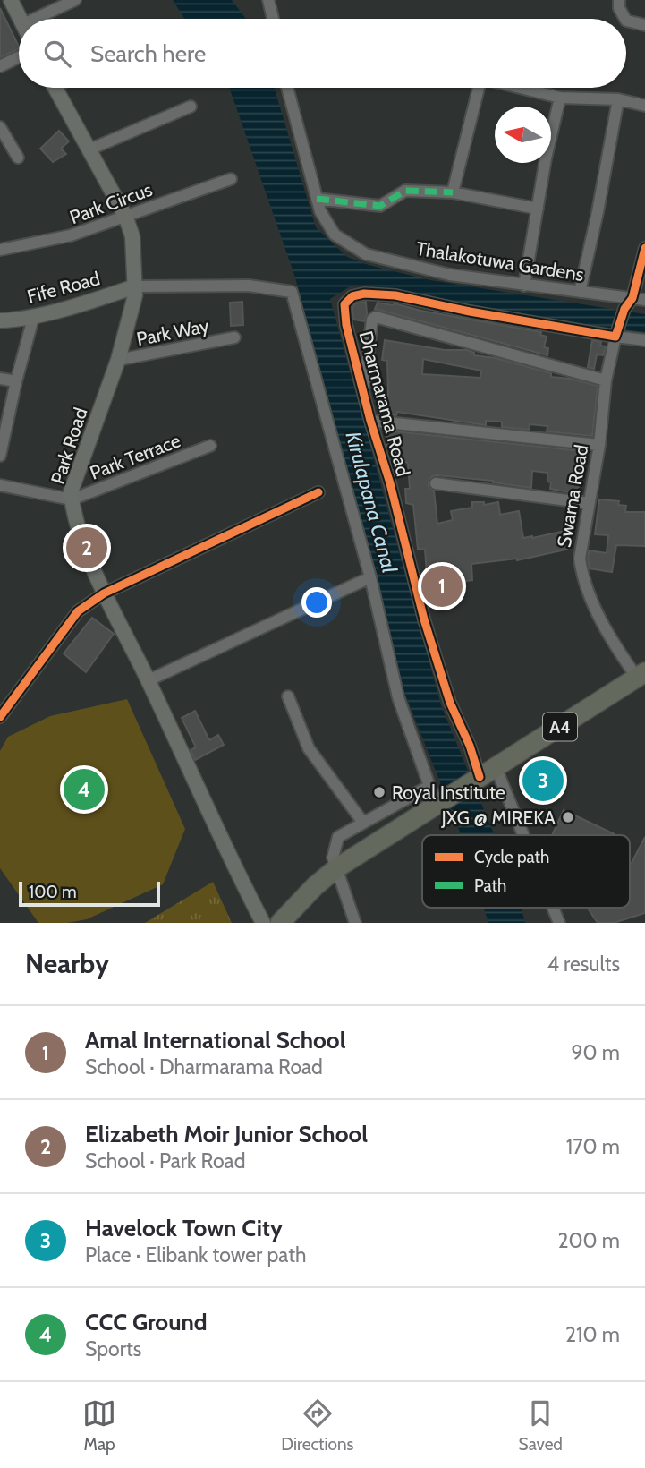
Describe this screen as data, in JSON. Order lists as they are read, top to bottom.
{
  "streets": {
    "highway": ["A4"],
    "main road": ["Fife Road", "Park Road"],
    "street": [
      "Park Circus",
      "Thalakotuwa Gardens",
      "Park Way",
      "Dharmarama Road",
      "Park Terrace",
      "Swarna Road"
    ]
  },
  "crossings": [
    ["Park Circus", "Park Road"],
    ["Thalakotuwa Gardens", "Swarna Road"],
    ["Fife Road", "Park Road"],
    ["Park Way", "Park Road"],
    ["Dharmarama Road", "Swarna Road"],
    ["Dharmarama Road", "A4"],
    ["Park Road", "Park Terrace"],
    ["Swarna Road", "A4"]
  ],
  "water": ["Kirulapana Canal"],
  "places": ["Royal Institute", "JXG @ MIREKA"],
  "legend": ["Cycle path", "Path"],
  "scale_bar": "100 m",
  "north": "left",
  "page": {
    "search": "Search here",
    "pins": [
      "2",
      "1",
      "3",
      "4"
    ],
    "scale": "100 m",
    "heading": ["Nearby", "4 results"],
    "list": [
      {
        "mark": "1",
        "name": "Amal International School",
        "note": "School · Dharmarama Road",
        "value": "90 m"
      },
      {
        "mark": "2",
        "name": "Elizabeth Moir Junior School",
        "note": "School · Park Road",
        "value": "170 m"
      },
      {
        "mark": "3",
        "name": "Havelock Town City",
        "note": "Place · Elibank tower path",
        "value": "200 m"
      },
      {
        "mark": "4",
        "name": "CCC Ground",
        "note": "Sports",
        "value": "210 m"
      }
    ],
    "nav": ["Map", "Directions", "Saved"]
  }
}
